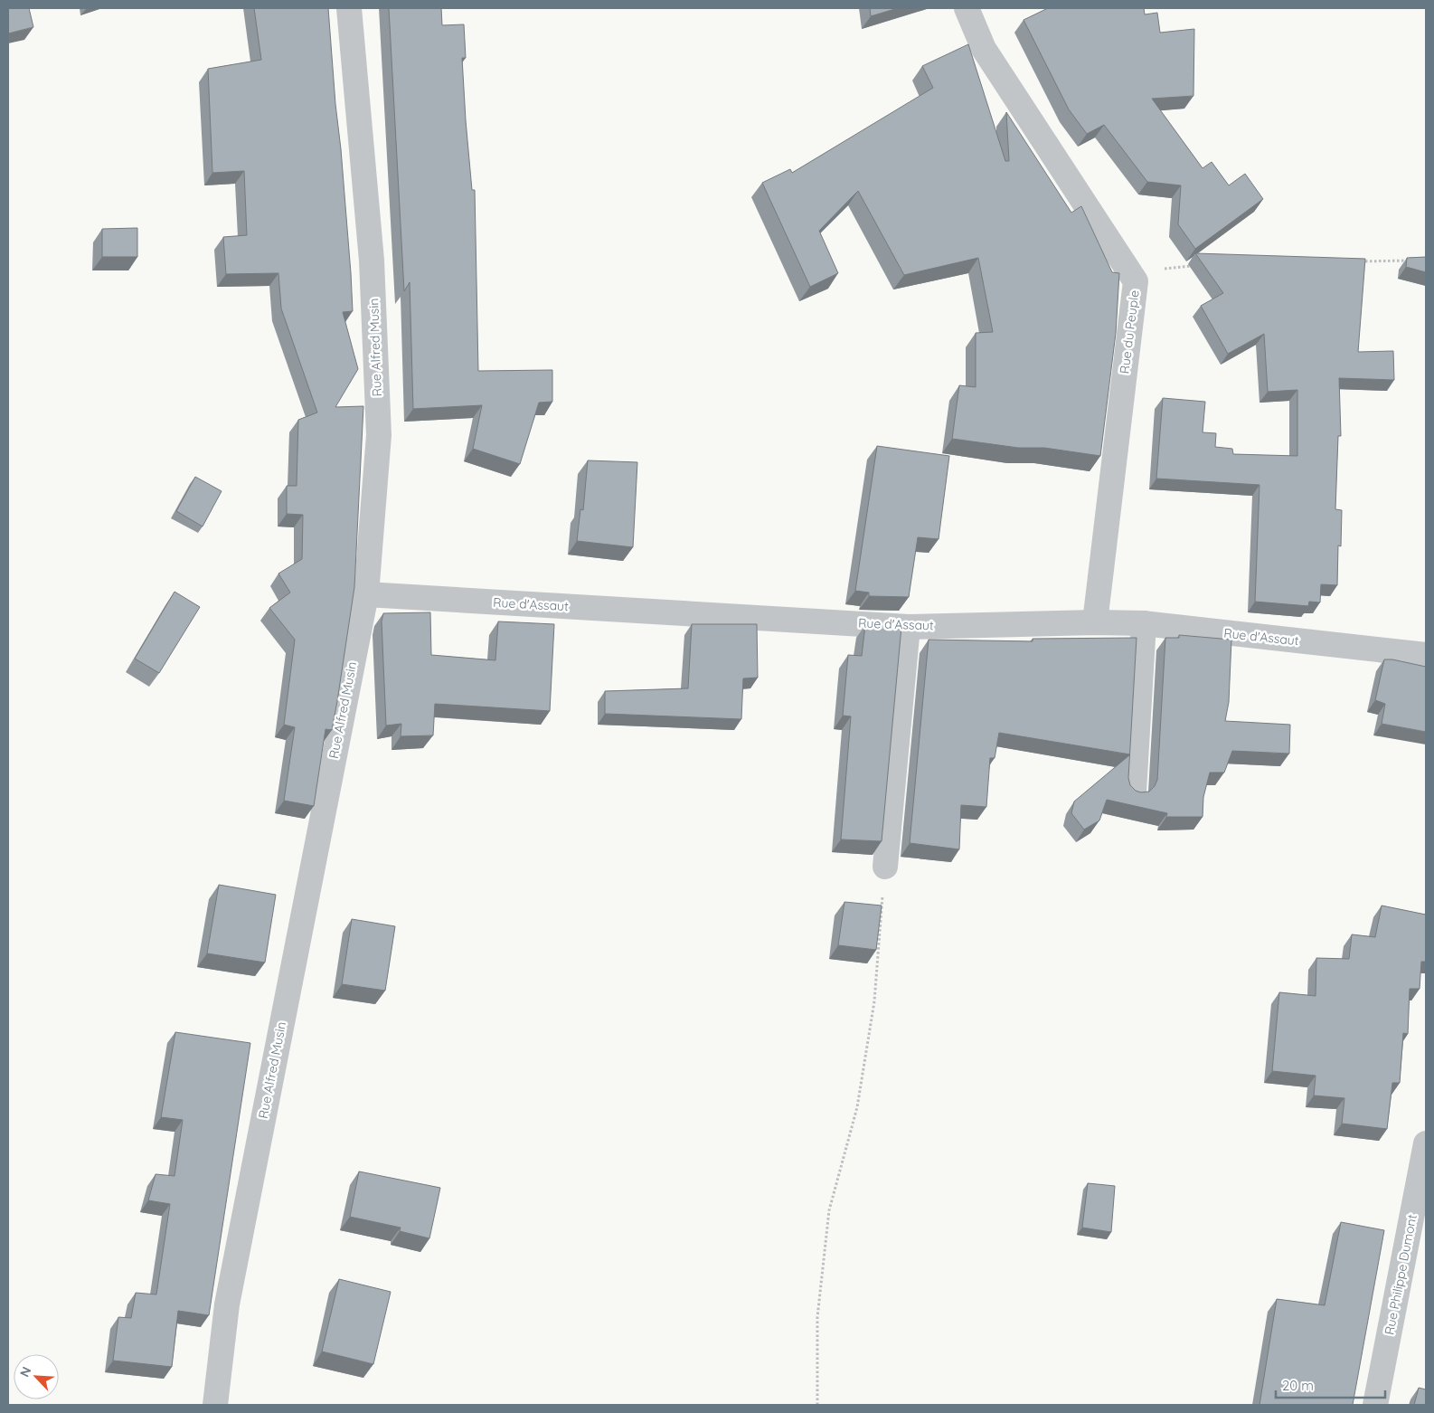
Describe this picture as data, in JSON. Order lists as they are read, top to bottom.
{
  "streets": {
    "street": [
      "Rue du Peuple",
      "Rue Alfred Musin",
      "Rue d'Assaut",
      "Rue Philippe Dumont"
    ]
  },
  "crossings": [
    ["Rue du Peuple", "Rue d'Assaut"],
    ["Rue Alfred Musin", "Rue d'Assaut"]
  ],
  "scale_bar": "20 m",
  "north": "top left"
}
